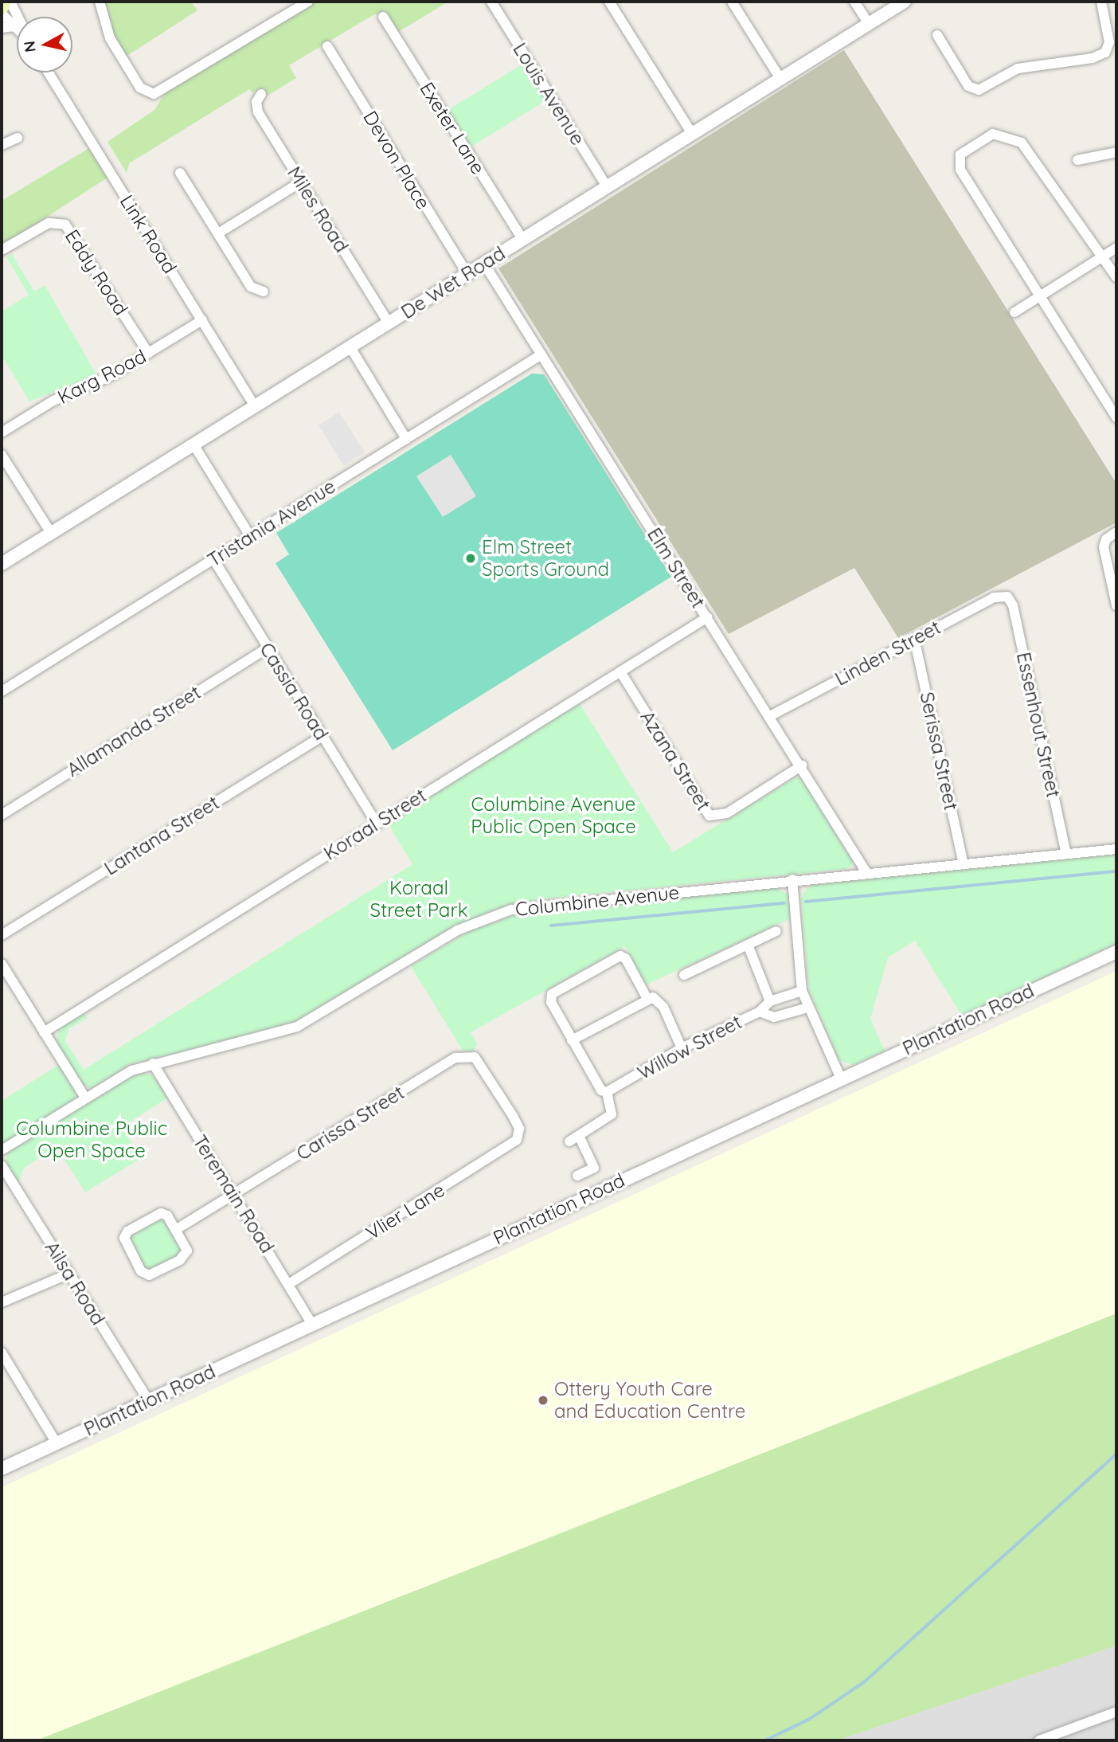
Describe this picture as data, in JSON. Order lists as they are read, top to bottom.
{
  "streets": {
    "street": [
      "Louis Avenue",
      "Exeter Lane",
      "Devon Place",
      "Miles Road",
      "Link Road",
      "Eddy Road",
      "De Wet Road",
      "Karg Road",
      "Tristania Avenue",
      "Elm Street",
      "Linden Street",
      "Cassia Road",
      "Essenhout Street",
      "Allamanda Street",
      "Serissa Street",
      "Azana Street",
      "Koraal Street",
      "Lantana Street",
      "Columbine Avenue",
      "Plantation Road",
      "Willow Street",
      "Carissa Street",
      "Teremain Road",
      "Vlier Lane",
      "Ailsa Road"
    ]
  },
  "crossings": [
    ["Louis Avenue", "De Wet Road"],
    ["Exeter Lane", "De Wet Road"],
    ["Devon Place", "De Wet Road"],
    ["Miles Road", "De Wet Road"],
    ["Link Road", "De Wet Road"],
    ["Link Road", "Karg Road"],
    ["Eddy Road", "Karg Road"],
    ["De Wet Road", "Elm Street"],
    ["Tristania Avenue", "Elm Street"],
    ["Tristania Avenue", "Cassia Road"],
    ["Elm Street", "Linden Street"],
    ["Elm Street", "Azana Street"],
    ["Elm Street", "Koraal Street"],
    ["Elm Street", "Columbine Avenue"],
    ["Linden Street", "Essenhout Street"],
    ["Linden Street", "Serissa Street"],
    ["Cassia Road", "Allamanda Street"],
    ["Cassia Road", "Koraal Street"],
    ["Cassia Road", "Lantana Street"],
    ["Essenhout Street", "Columbine Avenue"],
    ["Serissa Street", "Columbine Avenue"],
    ["Azana Street", "Koraal Street"],
    ["Columbine Avenue", "Teremain Road"],
    ["Plantation Road", "Teremain Road"],
    ["Plantation Road", "Ailsa Road"],
    ["Carissa Street", "Teremain Road"],
    ["Carissa Street", "Vlier Lane"],
    ["Teremain Road", "Vlier Lane"]
  ],
  "parks": ["Columbine Avenue Public Open Space", "Koraal Street Park", "Columbine Public Open Space"],
  "places": ["Elm Street Sports Ground", "Ottery Youth Care and Education Centre"],
  "north": "left"
}
